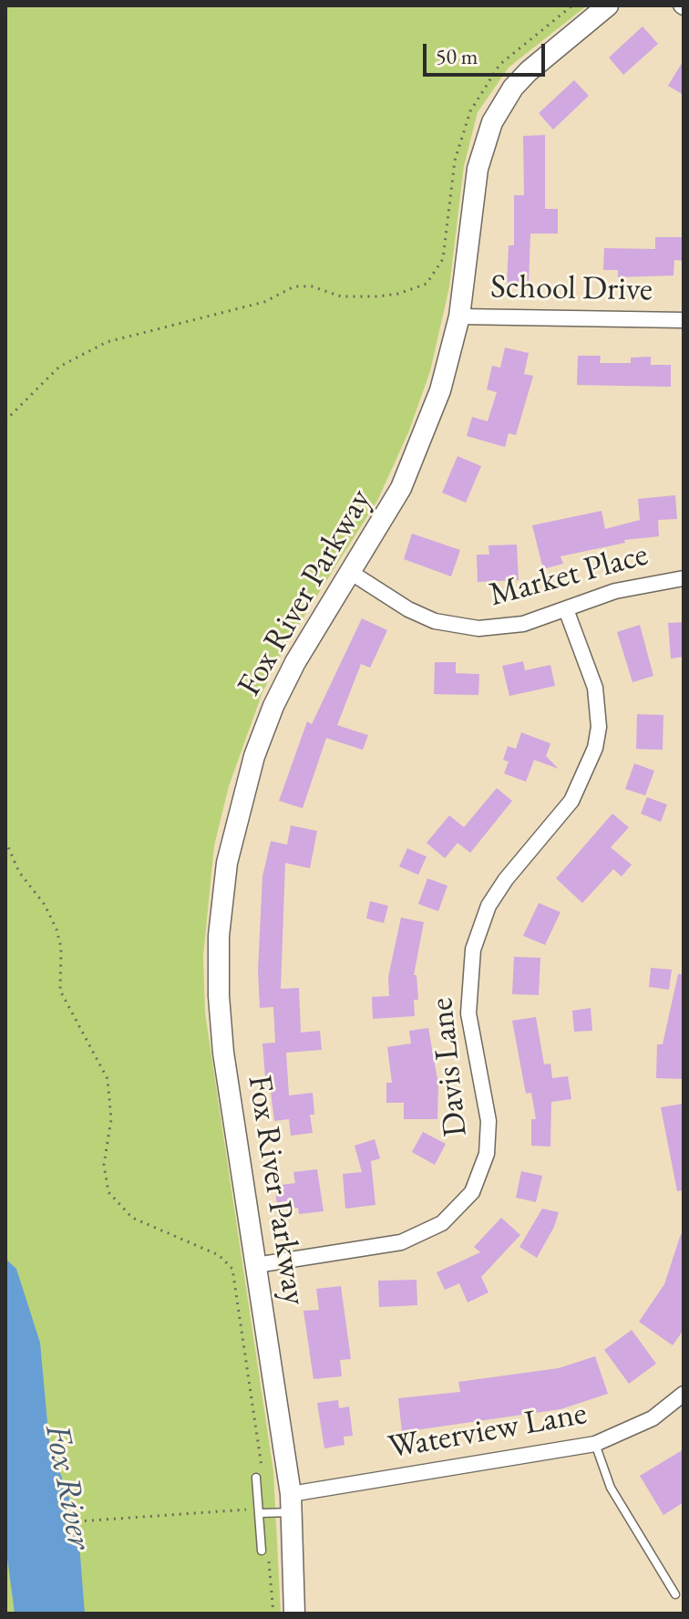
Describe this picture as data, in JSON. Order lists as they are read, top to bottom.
{
  "streets": {
    "street": [
      "School Drive",
      "Market Place",
      "Fox River Parkway",
      "Davis Lane",
      "Waterview Lane"
    ]
  },
  "crossings": [
    ["School Drive", "Fox River Parkway"],
    ["Market Place", "Fox River Parkway"],
    ["Market Place", "Davis Lane"],
    ["Fox River Parkway", "Davis Lane"],
    ["Fox River Parkway", "Waterview Lane"]
  ],
  "water": ["Fox River"],
  "scale_bar": "50 m"
}
